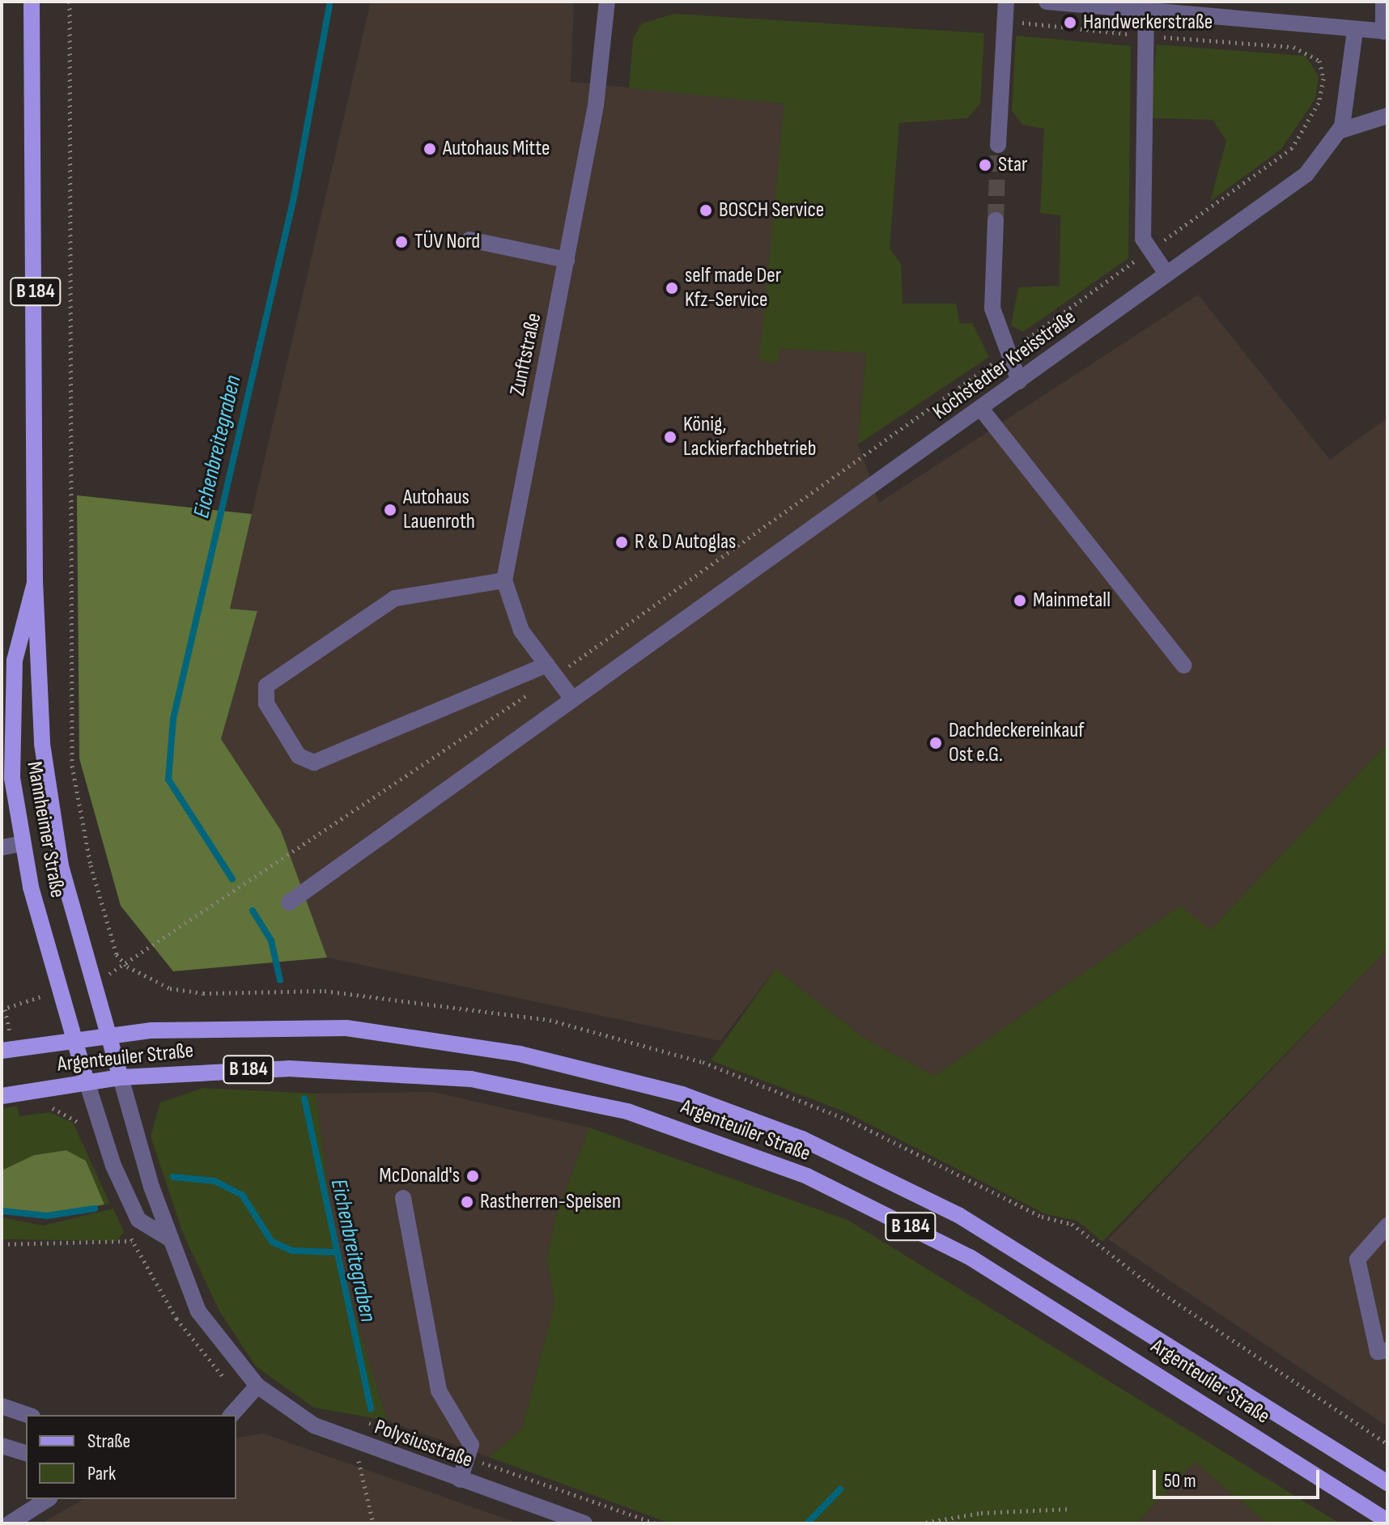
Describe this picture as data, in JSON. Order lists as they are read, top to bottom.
{
  "streets": {
    "main road": ["B 184", "Mannheimer Straße", "Argenteuiler Straße"],
    "street": ["Zunftstraße", "Kochstedter Kreisstraße", "Polysiusstraße"]
  },
  "crossings": [
    ["Zunftstraße", "Kochstedter Kreisstraße"],
    ["Mannheimer Straße", "Argenteuiler Straße"],
    ["Mannheimer Straße", "Polysiusstraße"],
    ["Argenteuiler Straße", "Polysiusstraße"]
  ],
  "water": ["Eichenbreitegraben"],
  "places": [
    "Handwerkerstraße",
    "Autohaus Mitte",
    "Star",
    "BOSCH Service",
    "TÜV Nord",
    "self made Der Kfz-Service",
    "König, Lackierfachbetrieb",
    "Autohaus Lauenroth",
    "R & D Autoglas",
    "Mainmetall",
    "Dachdeckereinkauf Ost e.G.",
    "McDonald's",
    "Rastherren-Speisen"
  ],
  "legend": ["Straße", "Park"],
  "scale_bar": "50 m"
}
